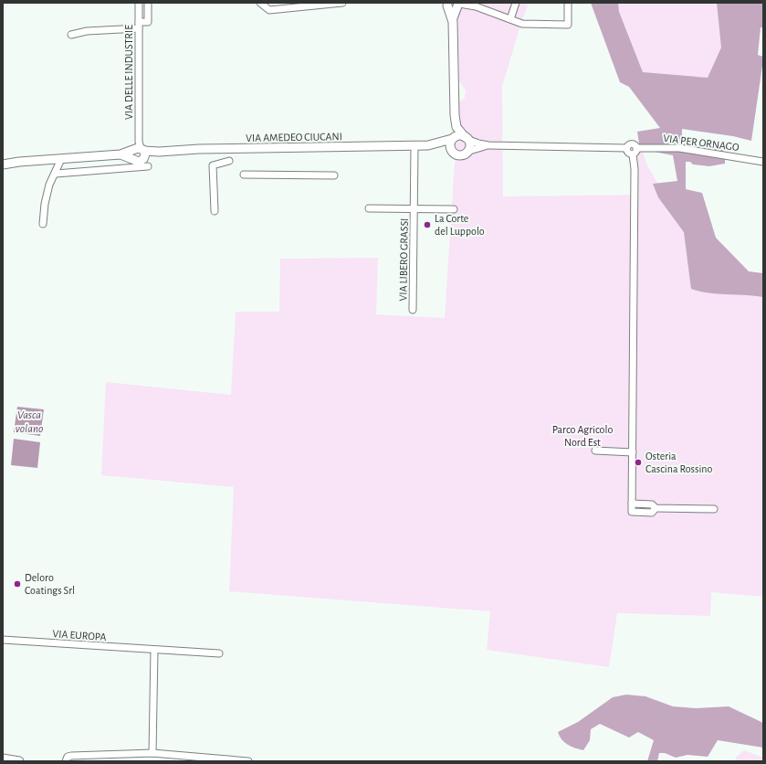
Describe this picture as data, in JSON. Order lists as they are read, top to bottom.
{
  "streets": {
    "main road": ["VIA AMEDEO CIUCANI"],
    "street": [
      "VIA DELLE INDUSTRIE",
      "VIA PER ORNAGO",
      "VIA LIBERO GRASSI",
      "VIA EUROPA"
    ]
  },
  "crossings": [
    ["VIA DELLE INDUSTRIE", "VIA AMEDEO CIUCANI"],
    ["VIA AMEDEO CIUCANI", "VIA PER ORNAGO"],
    ["VIA AMEDEO CIUCANI", "VIA LIBERO GRASSI"]
  ],
  "water": ["Vasca volano"],
  "parks": ["Parco Agricolo Nord Est"],
  "places": ["La Corte del Luppolo", "Osteria Cascina Rossino", "Deloro Coatings Srl"]
}
